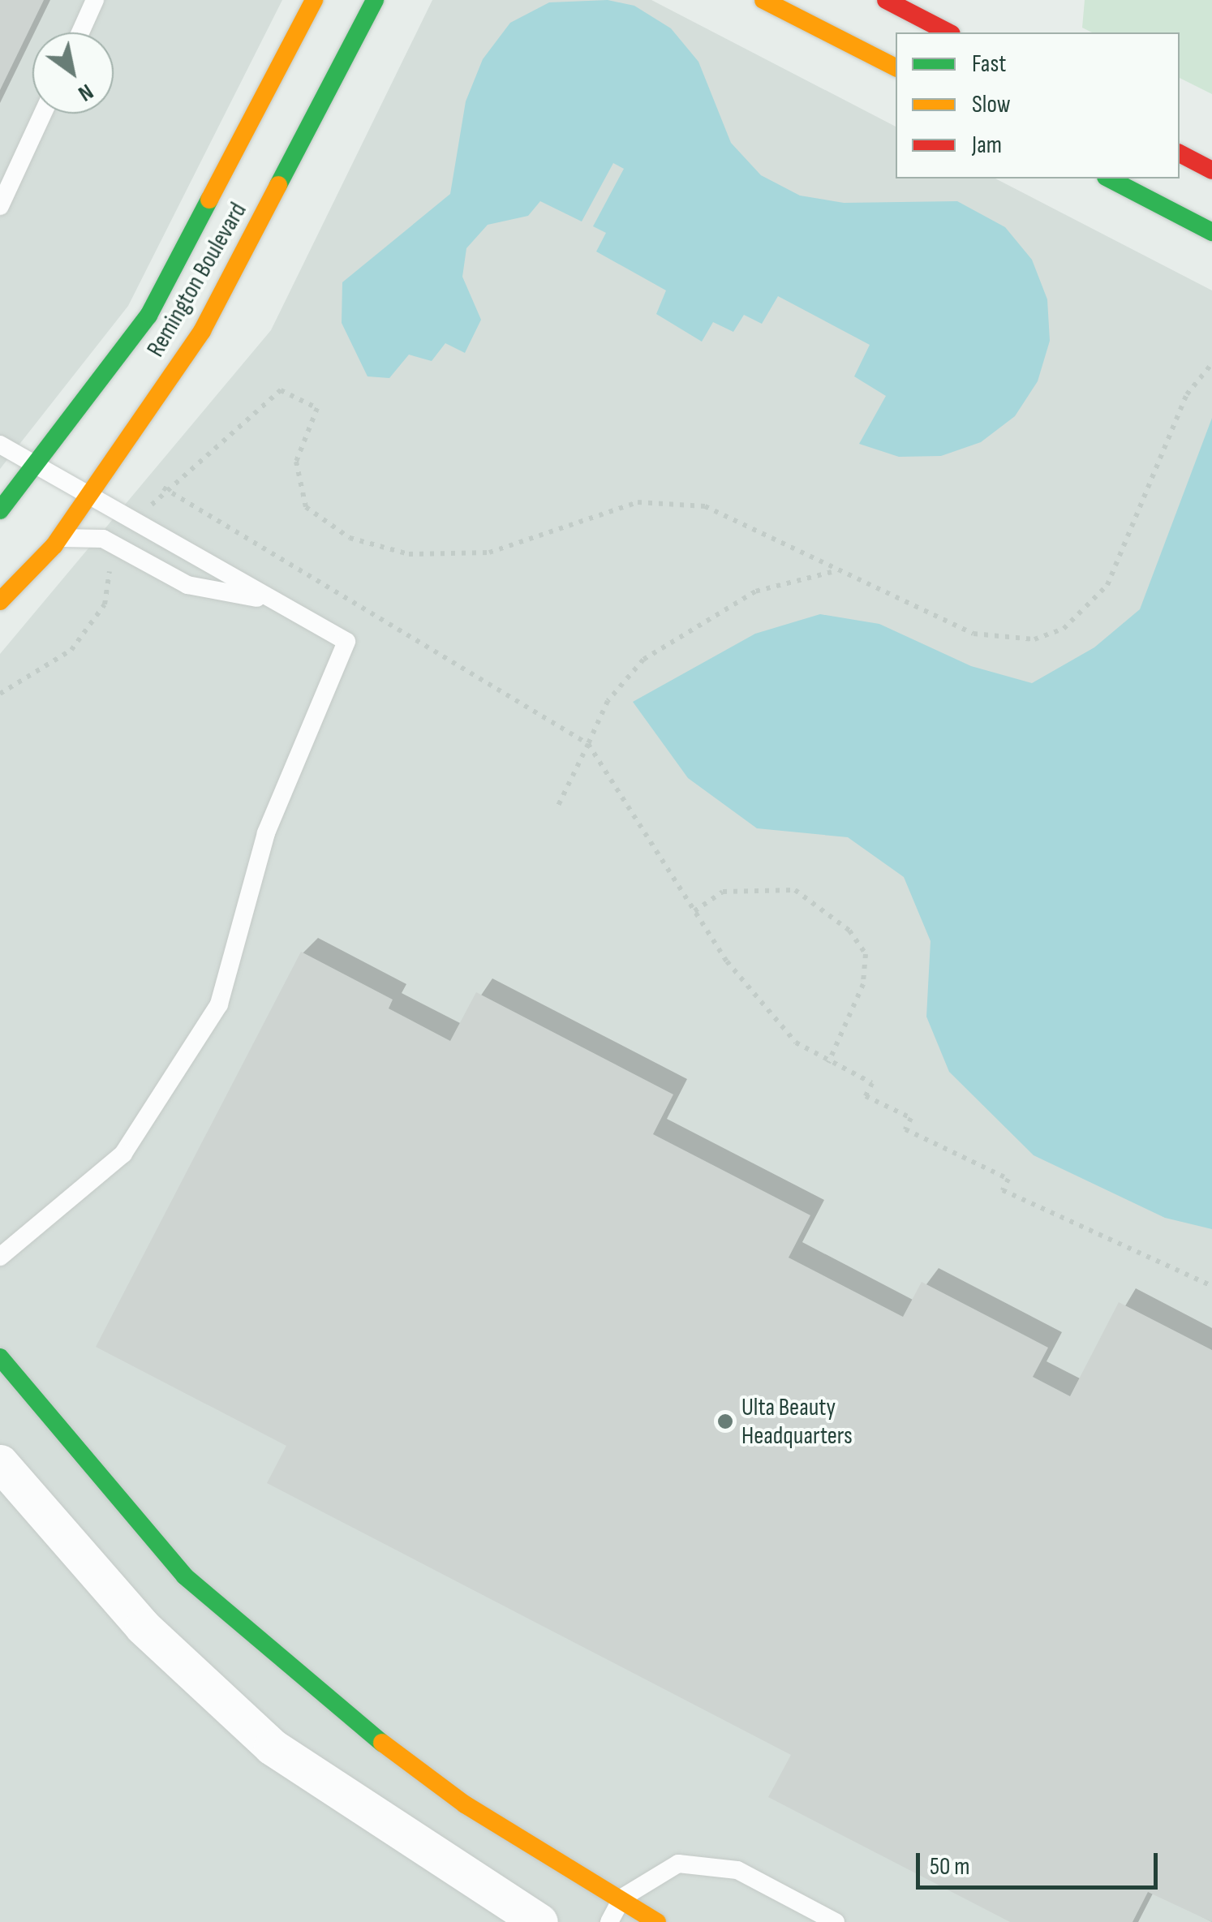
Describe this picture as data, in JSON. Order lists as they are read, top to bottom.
{
  "streets": {
    "street": ["Remington Boulevard"]
  },
  "places": ["Ulta Beauty Headquarters"],
  "legend": ["Fast", "Slow", "Jam"],
  "scale_bar": "50 m",
  "north": "bottom right"
}
